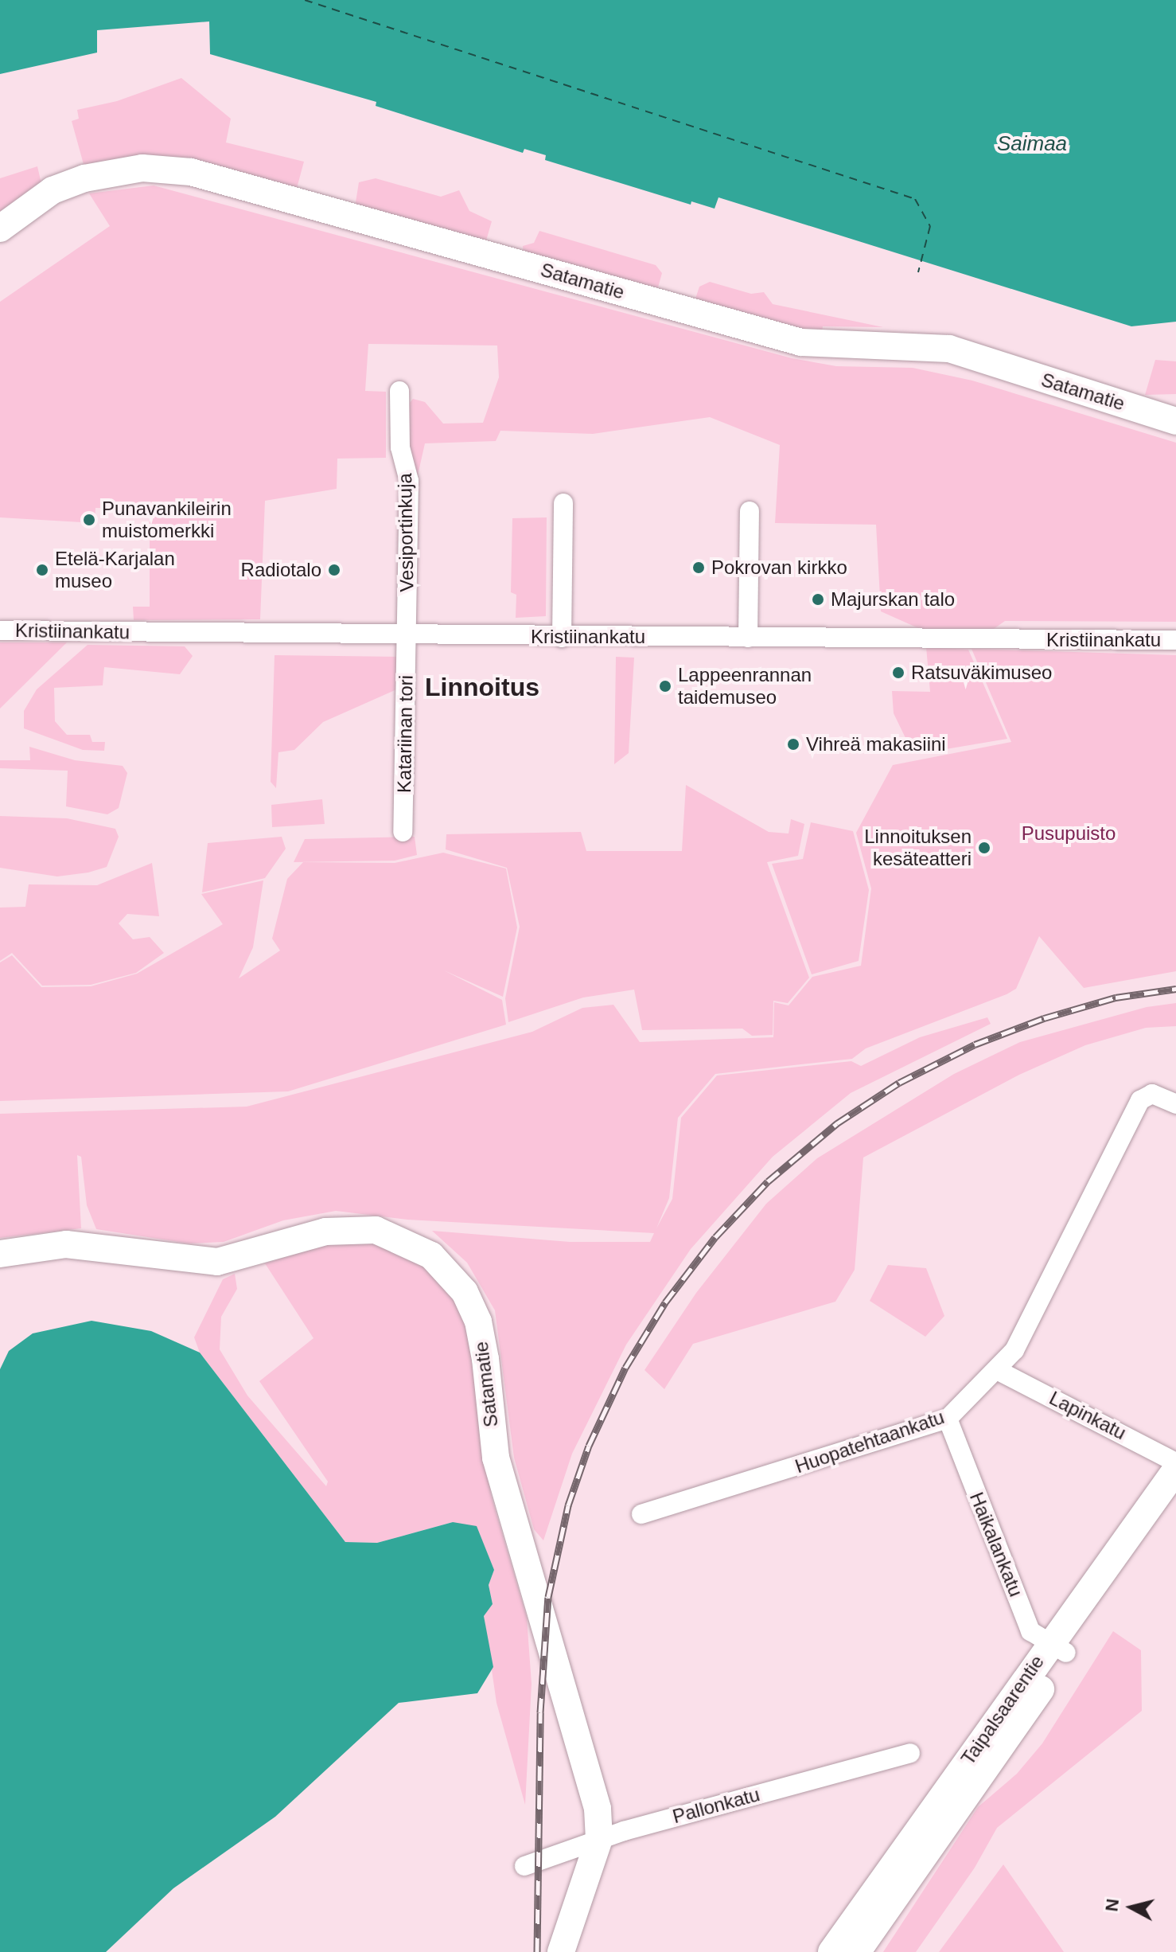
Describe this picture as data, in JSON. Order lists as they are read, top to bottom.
{
  "streets": {
    "street": [
      "Satamatie",
      "Vesiportinkuja",
      "Kristiinankatu",
      "Katariinan tori",
      "Lapinkatu",
      "Huopatehtaankatu",
      "Haikalankatu",
      "Taipalsaarentie",
      "Pallonkatu"
    ]
  },
  "crossings": [
    ["Satamatie", "Pallonkatu"],
    ["Vesiportinkuja", "Kristiinankatu"],
    ["Vesiportinkuja", "Katariinan tori"],
    ["Kristiinankatu", "Katariinan tori"],
    ["Lapinkatu", "Huopatehtaankatu"],
    ["Huopatehtaankatu", "Haikalankatu"],
    ["Haikalankatu", "Taipalsaarentie"]
  ],
  "districts": ["Linnoitus"],
  "water": ["Saimaa"],
  "parks": ["Pusupuisto"],
  "places": [
    "Punavankileirin muistomerkki",
    "Pokrovan kirkko",
    "Etelä-Karjalan museo",
    "Radiotalo",
    "Majurskan talo",
    "Ratsuväkimuseo",
    "Lappeenrannan taidemuseo",
    "Vihreä makasiini",
    "Linnoituksen kesäteatteri"
  ],
  "north": "left"
}
